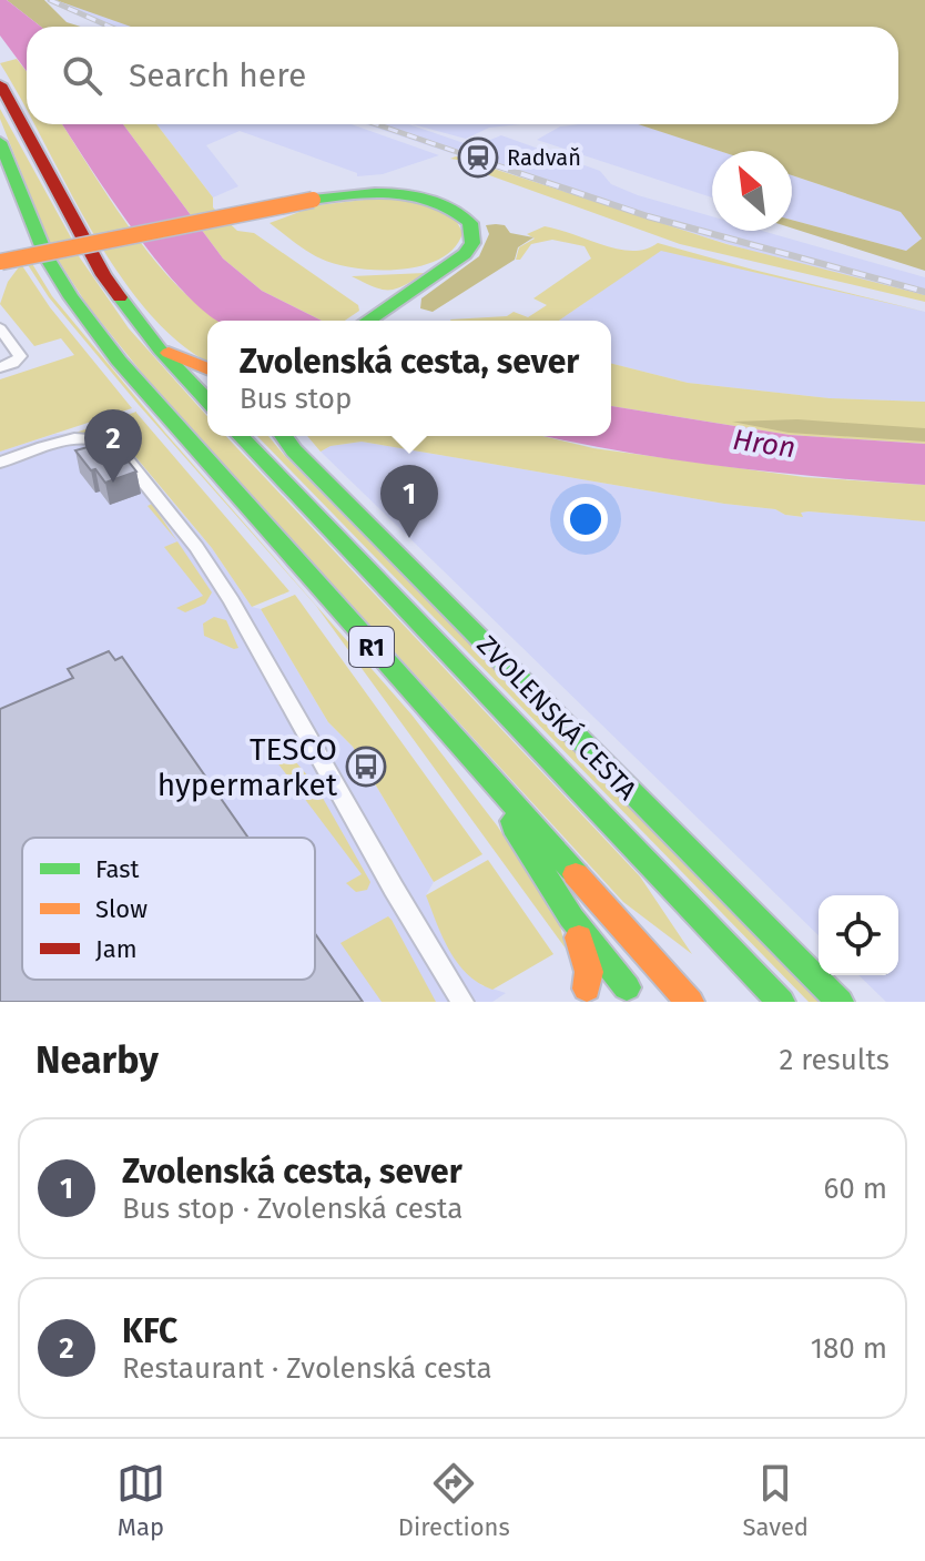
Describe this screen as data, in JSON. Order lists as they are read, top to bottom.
{
  "streets": {
    "main road": ["R1", "ZVOLENSKÁ CESTA"]
  },
  "water": ["Hron"],
  "places": {
    "station": ["Radvaň"],
    "bus stop": ["TESCO hypermarket"]
  },
  "legend": ["Fast", "Slow", "Jam"],
  "north": "top left",
  "page": {
    "search": "Search here",
    "popup": ["Zvolenská cesta, sever", "Bus stop"],
    "pins": ["2", "1"],
    "heading": ["Nearby", "2 results"],
    "list": [
      {
        "mark": "1",
        "name": "Zvolenská cesta, sever",
        "note": "Bus stop · Zvolenská cesta",
        "value": "60 m"
      },
      {
        "mark": "2",
        "name": "KFC",
        "note": "Restaurant · Zvolenská cesta",
        "value": "180 m"
      }
    ],
    "nav": ["Map", "Directions", "Saved"]
  }
}
